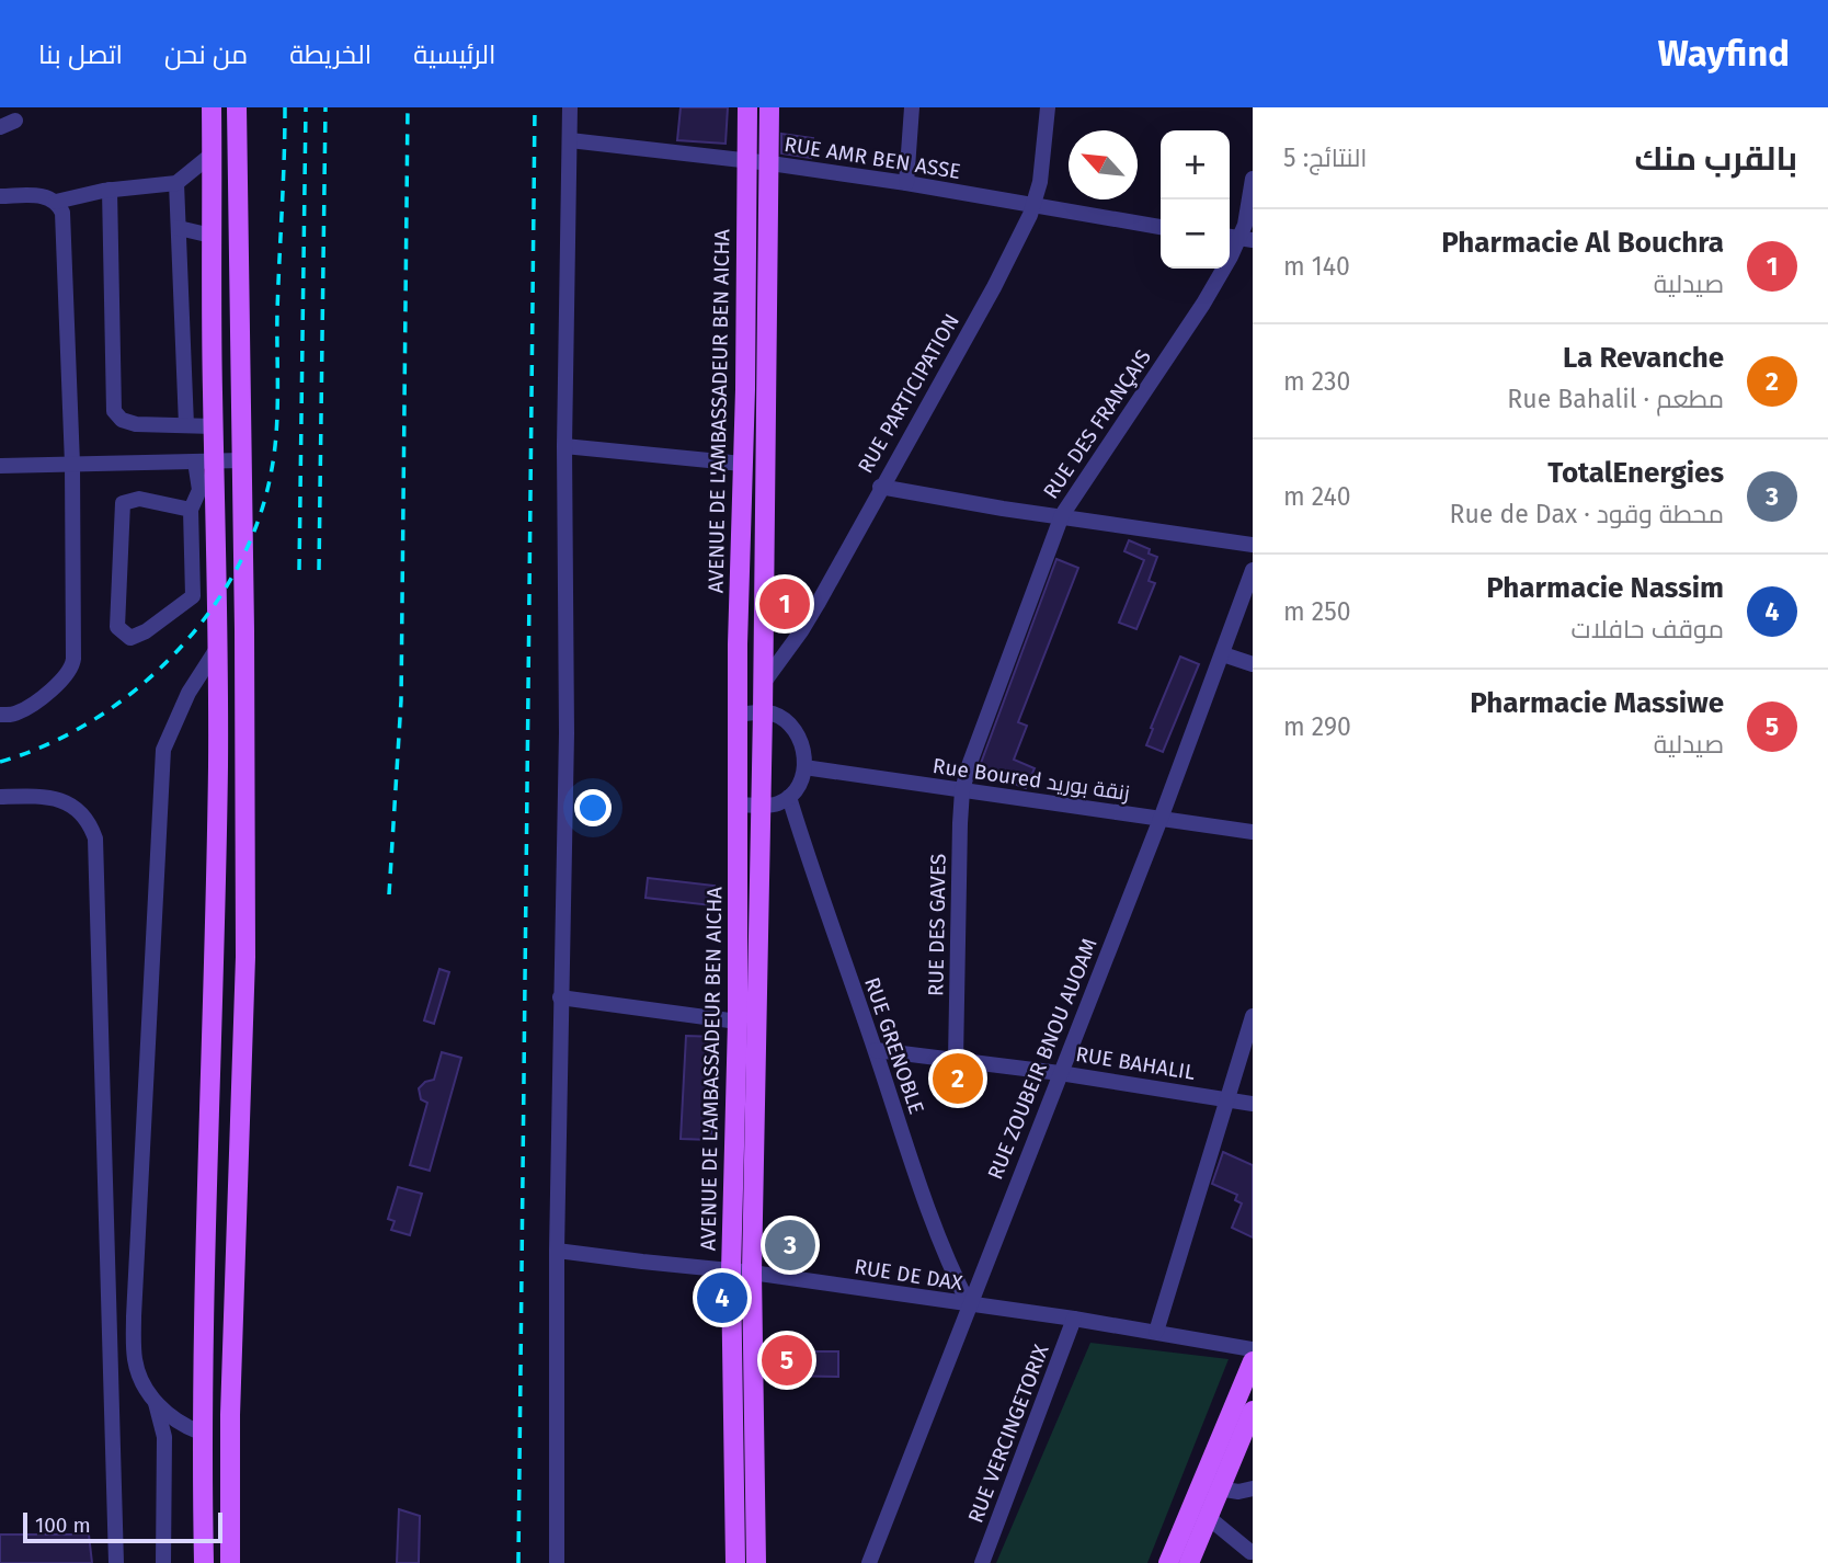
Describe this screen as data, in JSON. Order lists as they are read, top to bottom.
{
  "streets": {
    "main road": ["AVENUE DE L'AMBASSADEUR BEN AICHA"],
    "street": [
      "RUE AMR BEN ASSE",
      "RUE PARTICIPATION",
      "RUE DES FRANÇAIS",
      "Rue Boured زنقة بوريد",
      "RUE DES GAVES",
      "RUE GRENOBLE",
      "RUE ZOUBEIR BNOU AUOAM",
      "RUE BAHALIL",
      "RUE DE DAX",
      "RUE VERCINGETORIX"
    ]
  },
  "crossings": [
    ["RUE AMR BEN ASSE", "RUE PARTICIPATION"],
    ["RUE AMR BEN ASSE", "AVENUE DE L'AMBASSADEUR BEN AICHA"],
    ["AVENUE DE L'AMBASSADEUR BEN AICHA", "RUE DE DAX"],
    ["RUE DES FRANÇAIS", "Rue Boured زنقة بوريد"],
    ["RUE DES FRANÇAIS", "RUE DES GAVES"],
    ["Rue Boured زنقة بوريد", "RUE DES GAVES"],
    ["Rue Boured زنقة بوريد", "RUE ZOUBEIR BNOU AUOAM"],
    ["RUE DES GAVES", "RUE BAHALIL"],
    ["RUE GRENOBLE", "RUE ZOUBEIR BNOU AUOAM"],
    ["RUE GRENOBLE", "RUE BAHALIL"],
    ["RUE GRENOBLE", "RUE DE DAX"],
    ["RUE ZOUBEIR BNOU AUOAM", "RUE BAHALIL"],
    ["RUE ZOUBEIR BNOU AUOAM", "RUE DE DAX"],
    ["RUE DE DAX", "RUE VERCINGETORIX"]
  ],
  "scale_bar": "100 m",
  "north": "top left",
  "page": {
    "header": "Wayfind",
    "nav": [
      "الرئيسية",
      "الخريطة",
      "من نحن",
      "اتصل بنا"
    ],
    "heading": ["بالقرب منك", "النتائج: 5"],
    "map_buttons": ["+", "−"],
    "list": [
      {
        "mark": "1",
        "name": "Pharmacie Al Bouchra",
        "note": "صيدلية",
        "value": "140 m"
      },
      {
        "mark": "2",
        "name": "La Revanche",
        "note": "مطعم · Rue Bahalil",
        "value": "230 m"
      },
      {
        "mark": "3",
        "name": "TotalEnergies",
        "note": "محطة وقود · Rue de Dax",
        "value": "240 m"
      },
      {
        "mark": "4",
        "name": "Pharmacie Nassim",
        "note": "موقف حافلات",
        "value": "250 m"
      },
      {
        "mark": "5",
        "name": "Pharmacie Massiwe",
        "note": "صيدلية",
        "value": "290 m"
      }
    ],
    "pins": [
      "1",
      "2",
      "3",
      "4",
      "5"
    ],
    "scale": "100 m"
  }
}
